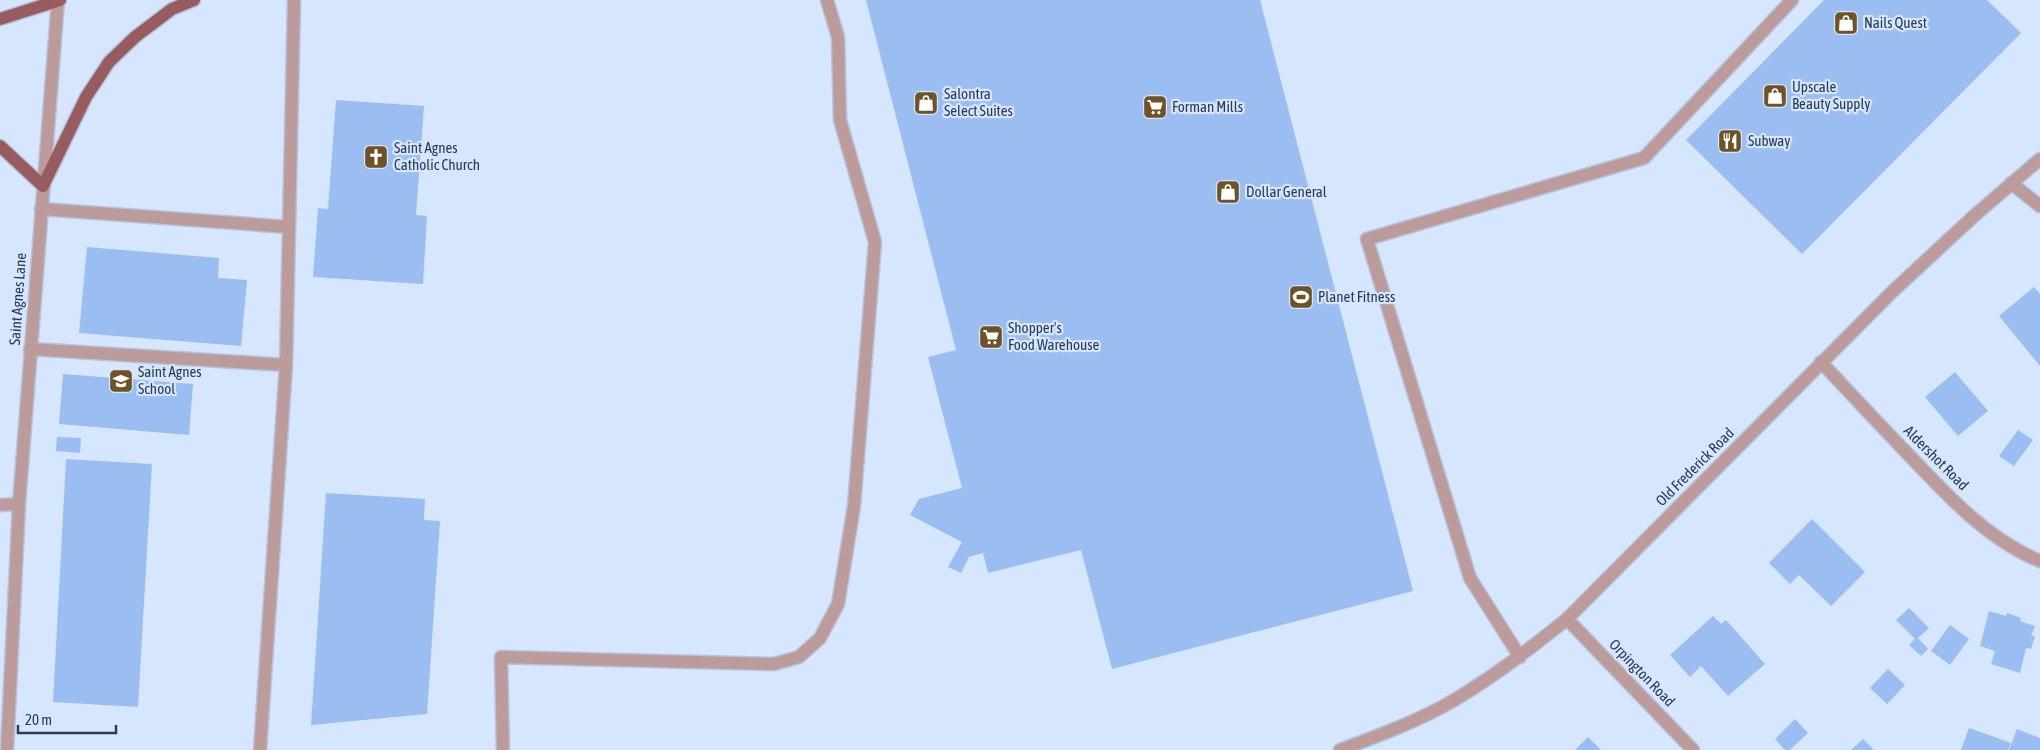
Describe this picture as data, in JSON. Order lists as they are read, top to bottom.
{
  "streets": {
    "street": [
      "Saint Agnes Lane",
      "Aldershot Road",
      "Old Frederick Road",
      "Orpington Road"
    ]
  },
  "crossings": [
    ["Aldershot Road", "Old Frederick Road"],
    ["Old Frederick Road", "Orpington Road"]
  ],
  "places": {
    "shop": [
      "Nails Quest",
      "Upscale Beauty Supply",
      "Salontra Select Suites",
      "Dollar General"
    ],
    "supermarket": ["Forman Mills", "Shopper's Food Warehouse"],
    "restaurant": ["Subway"],
    "church": ["Saint Agnes Catholic Church"],
    "sports": ["Planet Fitness"],
    "school or university": ["Saint Agnes School"]
  },
  "scale_bar": "20 m"
}
